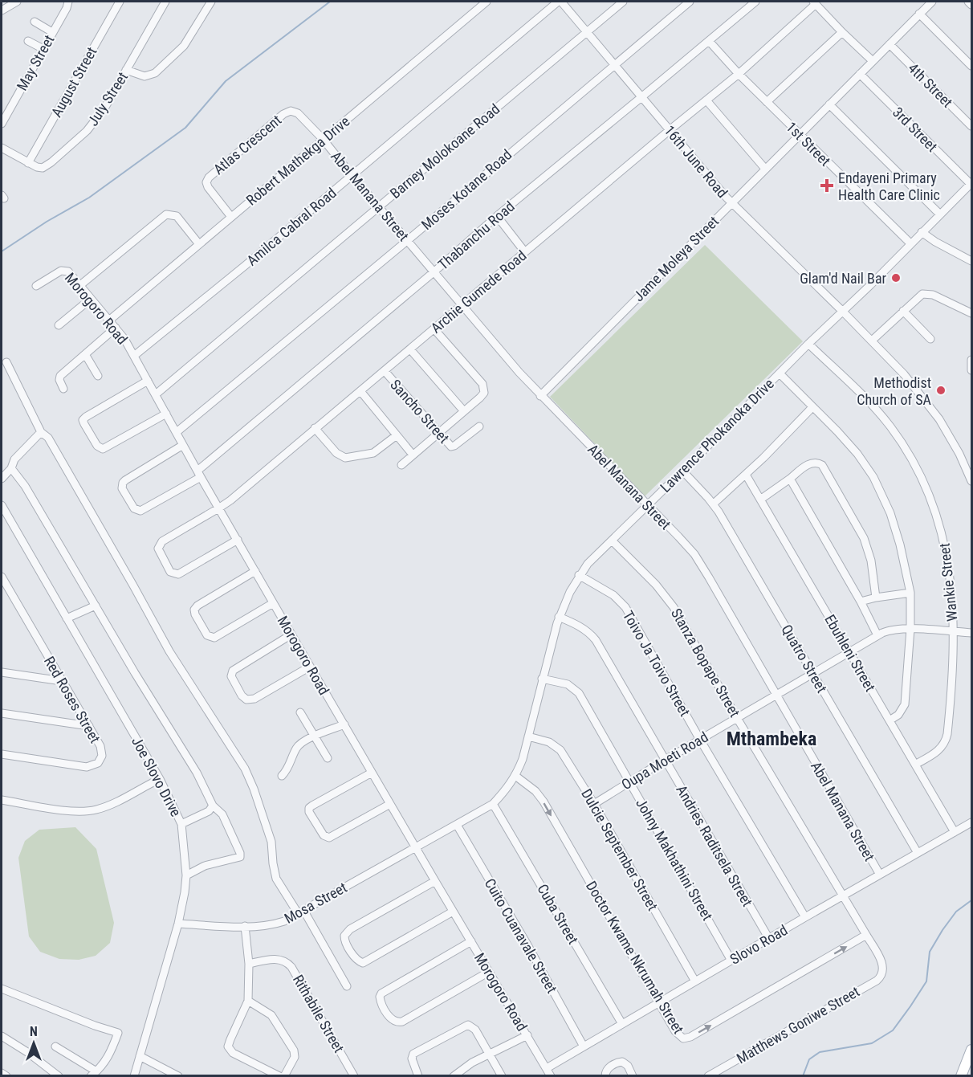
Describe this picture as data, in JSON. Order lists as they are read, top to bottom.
{
  "streets": {
    "street": [
      "May Street",
      "August Street",
      "4th Street",
      "July Street",
      "3rd Street",
      "1st Street",
      "Atlas Crescent",
      "Barney Molokoane Road",
      "Robert Mathekga Drive",
      "16th June Road",
      "Moses Kotane Road",
      "Abel Manana Street",
      "Amilca Cabral Road",
      "Thabanchu Road",
      "Jame Moleya Street",
      "Archie Gumede Road",
      "Morogoro Road",
      "Sancho Street",
      "Lawrence Phokanoka Drive",
      "Wankie Street",
      "Ebuhleni Street",
      "Quatro Street",
      "Stanza Bopape Street",
      "Toivo Ja Toivo Street",
      "Red Roses Street",
      "Oupa Moeti Road",
      "Joe Slovo Drive",
      "Andries Raditsela Street",
      "Dulcie September Street",
      "Johny Makhathini Street",
      "Mosa Street",
      "Cuba Street",
      "Cuito Cuanavale Street",
      "Slovo Road",
      "Doctor Kwame Nkrumah Street",
      "Rithabile Street",
      "Matthews Goniwe Street"
    ]
  },
  "crossings": [
    ["August Street", "July Street"],
    ["4th Street", "Jame Moleya Street"],
    ["3rd Street", "Jame Moleya Street"],
    ["3rd Street", "Lawrence Phokanoka Drive"],
    ["1st Street", "Thabanchu Road"],
    ["1st Street", "Jame Moleya Street"],
    ["1st Street", "Archie Gumede Road"],
    ["1st Street", "Lawrence Phokanoka Drive"],
    ["Atlas Crescent", "Robert Mathekga Drive"],
    ["Atlas Crescent", "Abel Manana Street"],
    ["Barney Molokoane Road", "16th June Road"],
    ["Barney Molokoane Road", "Abel Manana Street"],
    ["Barney Molokoane Road", "Morogoro Road"],
    ["Robert Mathekga Drive", "Abel Manana Street"],
    ["Robert Mathekga Drive", "Morogoro Road"],
    ["16th June Road", "Moses Kotane Road"],
    ["16th June Road", "Amilca Cabral Road"],
    ["16th June Road", "Thabanchu Road"],
    ["16th June Road", "Jame Moleya Street"],
    ["16th June Road", "Archie Gumede Road"],
    ["16th June Road", "Lawrence Phokanoka Drive"],
    ["Moses Kotane Road", "Abel Manana Street"],
    ["Moses Kotane Road", "Morogoro Road"],
    ["Abel Manana Street", "Amilca Cabral Road"],
    ["Abel Manana Street", "Thabanchu Road"],
    ["Abel Manana Street", "Jame Moleya Street"],
    ["Abel Manana Street", "Archie Gumede Road"],
    ["Abel Manana Street", "Lawrence Phokanoka Drive"],
    ["Abel Manana Street", "Oupa Moeti Road"],
    ["Abel Manana Street", "Slovo Road"],
    ["Amilca Cabral Road", "Morogoro Road"],
    ["Thabanchu Road", "Morogoro Road"],
    ["Archie Gumede Road", "Morogoro Road"],
    ["Archie Gumede Road", "Sancho Street"],
    ["Morogoro Road", "Lawrence Phokanoka Drive"],
    ["Morogoro Road", "Mosa Street"],
    ["Morogoro Road", "Slovo Road"],
    ["Lawrence Phokanoka Drive", "Wankie Street"],
    ["Lawrence Phokanoka Drive", "Quatro Street"],
    ["Lawrence Phokanoka Drive", "Stanza Bopape Street"],
    ["Lawrence Phokanoka Drive", "Toivo Ja Toivo Street"],
    ["Lawrence Phokanoka Drive", "Andries Raditsela Street"],
    ["Lawrence Phokanoka Drive", "Dulcie September Street"],
    ["Lawrence Phokanoka Drive", "Johny Makhathini Street"],
    ["Lawrence Phokanoka Drive", "Mosa Street"],
    ["Lawrence Phokanoka Drive", "Cuba Street"],
    ["Lawrence Phokanoka Drive", "Cuito Cuanavale Street"],
    ["Lawrence Phokanoka Drive", "Doctor Kwame Nkrumah Street"],
    ["Wankie Street", "Ebuhleni Street"],
    ["Wankie Street", "Oupa Moeti Road"],
    ["Ebuhleni Street", "Oupa Moeti Road"],
    ["Ebuhleni Street", "Slovo Road"],
    ["Quatro Street", "Oupa Moeti Road"],
    ["Quatro Street", "Slovo Road"],
    ["Stanza Bopape Street", "Oupa Moeti Road"],
    ["Stanza Bopape Street", "Slovo Road"],
    ["Stanza Bopape Street", "Doctor Kwame Nkrumah Street"],
    ["Stanza Bopape Street", "Matthews Goniwe Street"],
    ["Toivo Ja Toivo Street", "Oupa Moeti Road"],
    ["Toivo Ja Toivo Street", "Slovo Road"],
    ["Oupa Moeti Road", "Andries Raditsela Street"],
    ["Oupa Moeti Road", "Dulcie September Street"],
    ["Oupa Moeti Road", "Johny Makhathini Street"],
    ["Joe Slovo Drive", "Mosa Street"],
    ["Andries Raditsela Street", "Slovo Road"],
    ["Dulcie September Street", "Slovo Road"],
    ["Johny Makhathini Street", "Slovo Road"],
    ["Cuba Street", "Slovo Road"],
    ["Cuito Cuanavale Street", "Slovo Road"],
    ["Slovo Road", "Doctor Kwame Nkrumah Street"]
  ],
  "districts": ["Mthambeka"],
  "places": {
    "health": ["Endayeni Primary Health Care Clinic"],
    "other": ["Glam'd Nail Bar", "Methodist Church of SA"]
  },
  "north": "top"
}
